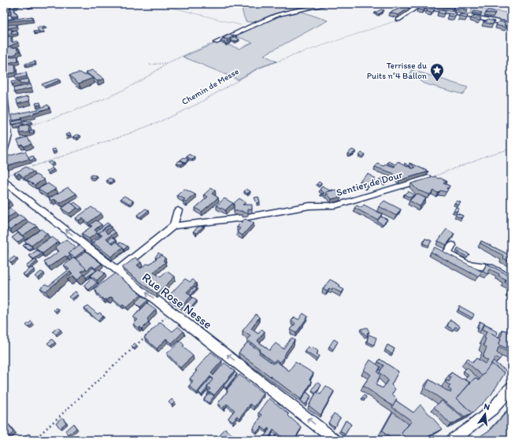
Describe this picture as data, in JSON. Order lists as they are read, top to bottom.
{
  "streets": {
    "street": ["Sentier de Dour", "Rue Rose Nesse"],
    "path": ["Chemin de Messe"]
  },
  "one_way": ["Rue Rose Nesse"],
  "places": {
    "place": ["Terrisse du Puits n°4 Ballon"]
  },
  "north": "top"
}
